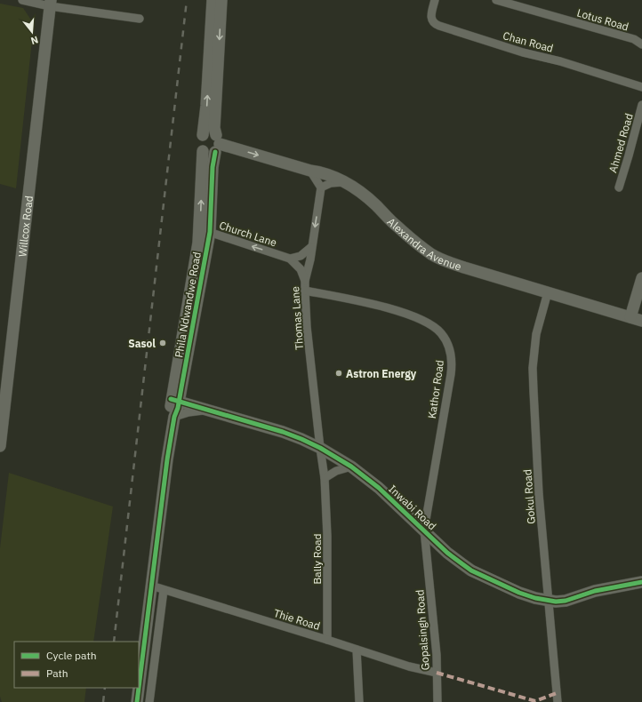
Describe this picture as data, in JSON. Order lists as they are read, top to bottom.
{
  "streets": {
    "street": [
      "Lotus Road",
      "Chan Road",
      "Ahmed Road",
      "Willcox Road",
      "Church Lane",
      "Alexandra Avenue",
      "Phila Ndwandwe Road",
      "Thomas Lane",
      "Kathor Road",
      "Gokul Road",
      "Inwabi Road",
      "Bally Road",
      "Thie Road",
      "Gopalsingh Road"
    ]
  },
  "crossings": [
    ["Church Lane", "Phila Ndwandwe Road"],
    ["Alexandra Avenue", "Phila Ndwandwe Road"],
    ["Alexandra Avenue", "Gokul Road"],
    ["Phila Ndwandwe Road", "Inwabi Road"],
    ["Phila Ndwandwe Road", "Thie Road"],
    ["Thomas Lane", "Kathor Road"],
    ["Thomas Lane", "Inwabi Road"],
    ["Thomas Lane", "Bally Road"],
    ["Kathor Road", "Inwabi Road"],
    ["Kathor Road", "Gopalsingh Road"],
    ["Gokul Road", "Inwabi Road"],
    ["Inwabi Road", "Bally Road"],
    ["Inwabi Road", "Gopalsingh Road"],
    ["Bally Road", "Thie Road"],
    ["Thie Road", "Gopalsingh Road"]
  ],
  "one_way": ["Church Lane"],
  "places": ["Sasol", "Astron Energy"],
  "legend": ["Cycle path", "Path"],
  "north": "bottom"
}
